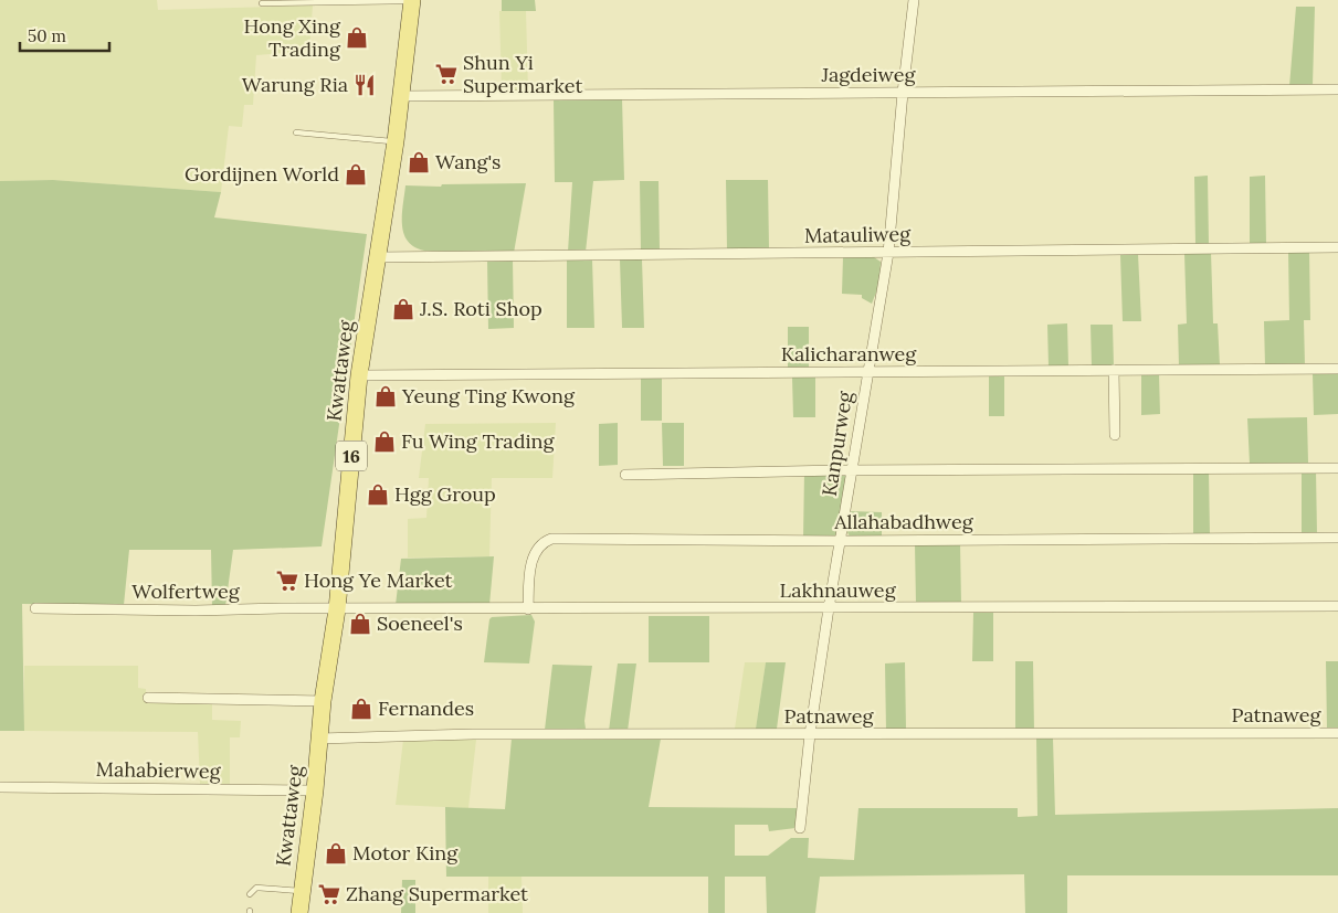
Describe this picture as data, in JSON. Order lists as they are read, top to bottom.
{
  "streets": {
    "main road": ["Kwattaweg", "16"],
    "street": [
      "Jagdeiweg",
      "Matauliweg",
      "Kalicharanweg",
      "Kanpurweg",
      "Allahabadhweg",
      "Lakhnauweg",
      "Wolfertweg",
      "Patnaweg",
      "Mahabierweg"
    ]
  },
  "crossings": [
    ["Jagdeiweg", "Kwattaweg"],
    ["Jagdeiweg", "Kanpurweg"],
    ["Matauliweg", "Kwattaweg"],
    ["Matauliweg", "Kanpurweg"],
    ["Kalicharanweg", "Kwattaweg"],
    ["Kalicharanweg", "Kanpurweg"],
    ["Kwattaweg", "Lakhnauweg"],
    ["Kwattaweg", "Wolfertweg"],
    ["Kwattaweg", "Patnaweg"],
    ["Kwattaweg", "Mahabierweg"],
    ["Kanpurweg", "Allahabadhweg"],
    ["Kanpurweg", "Lakhnauweg"],
    ["Kanpurweg", "Patnaweg"],
    ["Allahabadhweg", "Lakhnauweg"],
    ["Lakhnauweg", "Wolfertweg"]
  ],
  "places": {
    "shop": [
      "Hong Xing Trading",
      "Wang's",
      "Gordijnen World",
      "J.S. Roti Shop",
      "Yeung Ting Kwong",
      "Fu Wing Trading",
      "Hgg Group",
      "Soeneel's",
      "Fernandes",
      "Motor King"
    ],
    "supermarket": ["Shun Yi Supermarket", "Hong Ye Market", "Zhang Supermarket"],
    "restaurant": ["Warung Ria"]
  },
  "scale_bar": "50 m"
}
